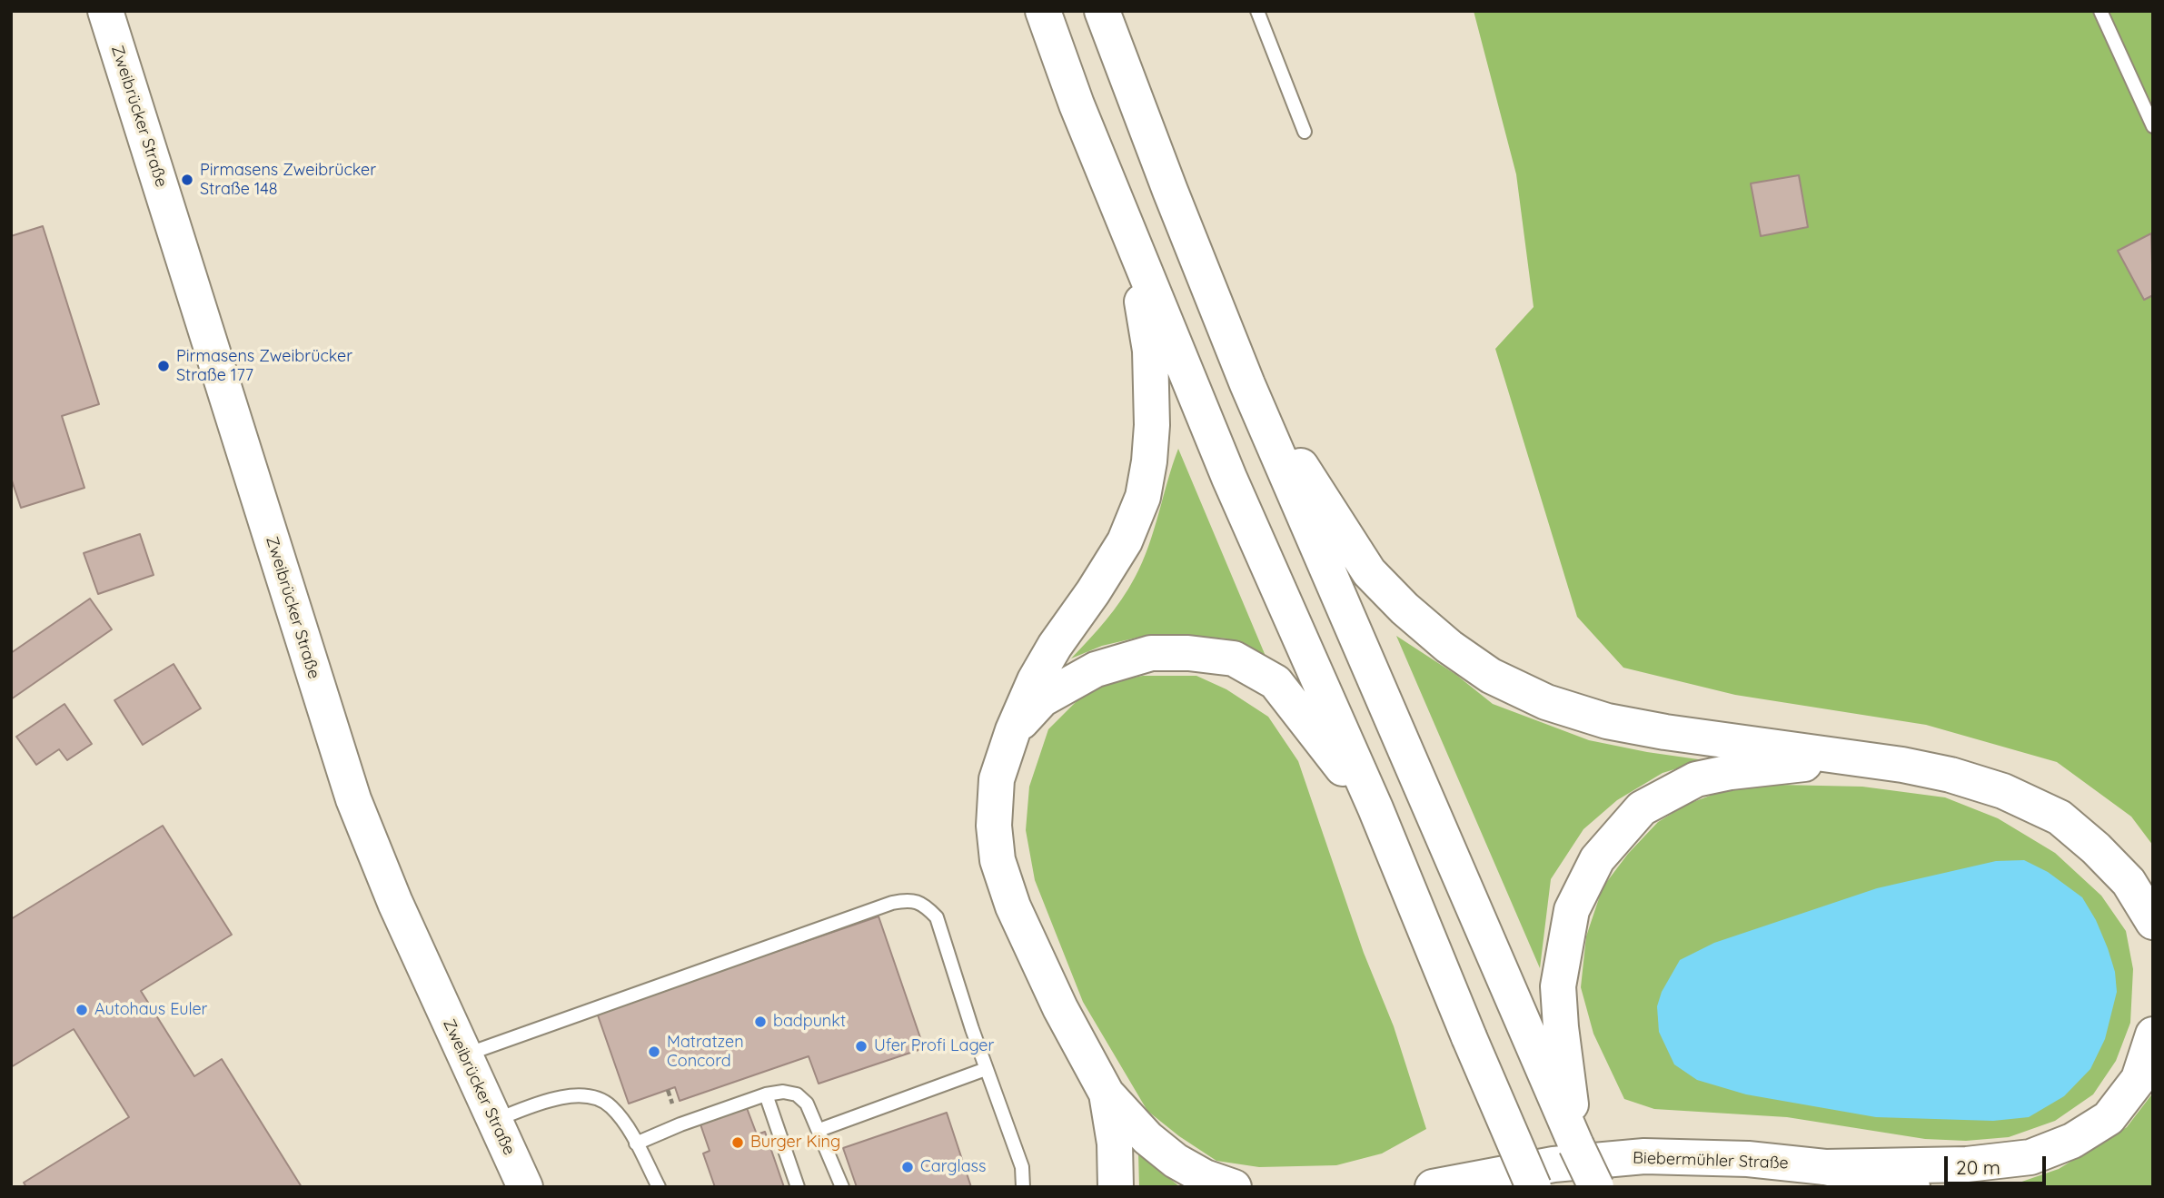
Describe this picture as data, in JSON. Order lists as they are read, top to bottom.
{
  "streets": {
    "main road": ["Zweibrücker Straße", "Biebermühler Straße"]
  },
  "places": [
    "Pirmasens Zweibrücker Straße 148",
    "Pirmasens Zweibrücker Straße 177",
    "Autohaus Euler",
    "badpunkt",
    "Ufer Profi Lager",
    "Matratzen Concord",
    "Burger King",
    "Carglass"
  ],
  "scale_bar": "20 m"
}
